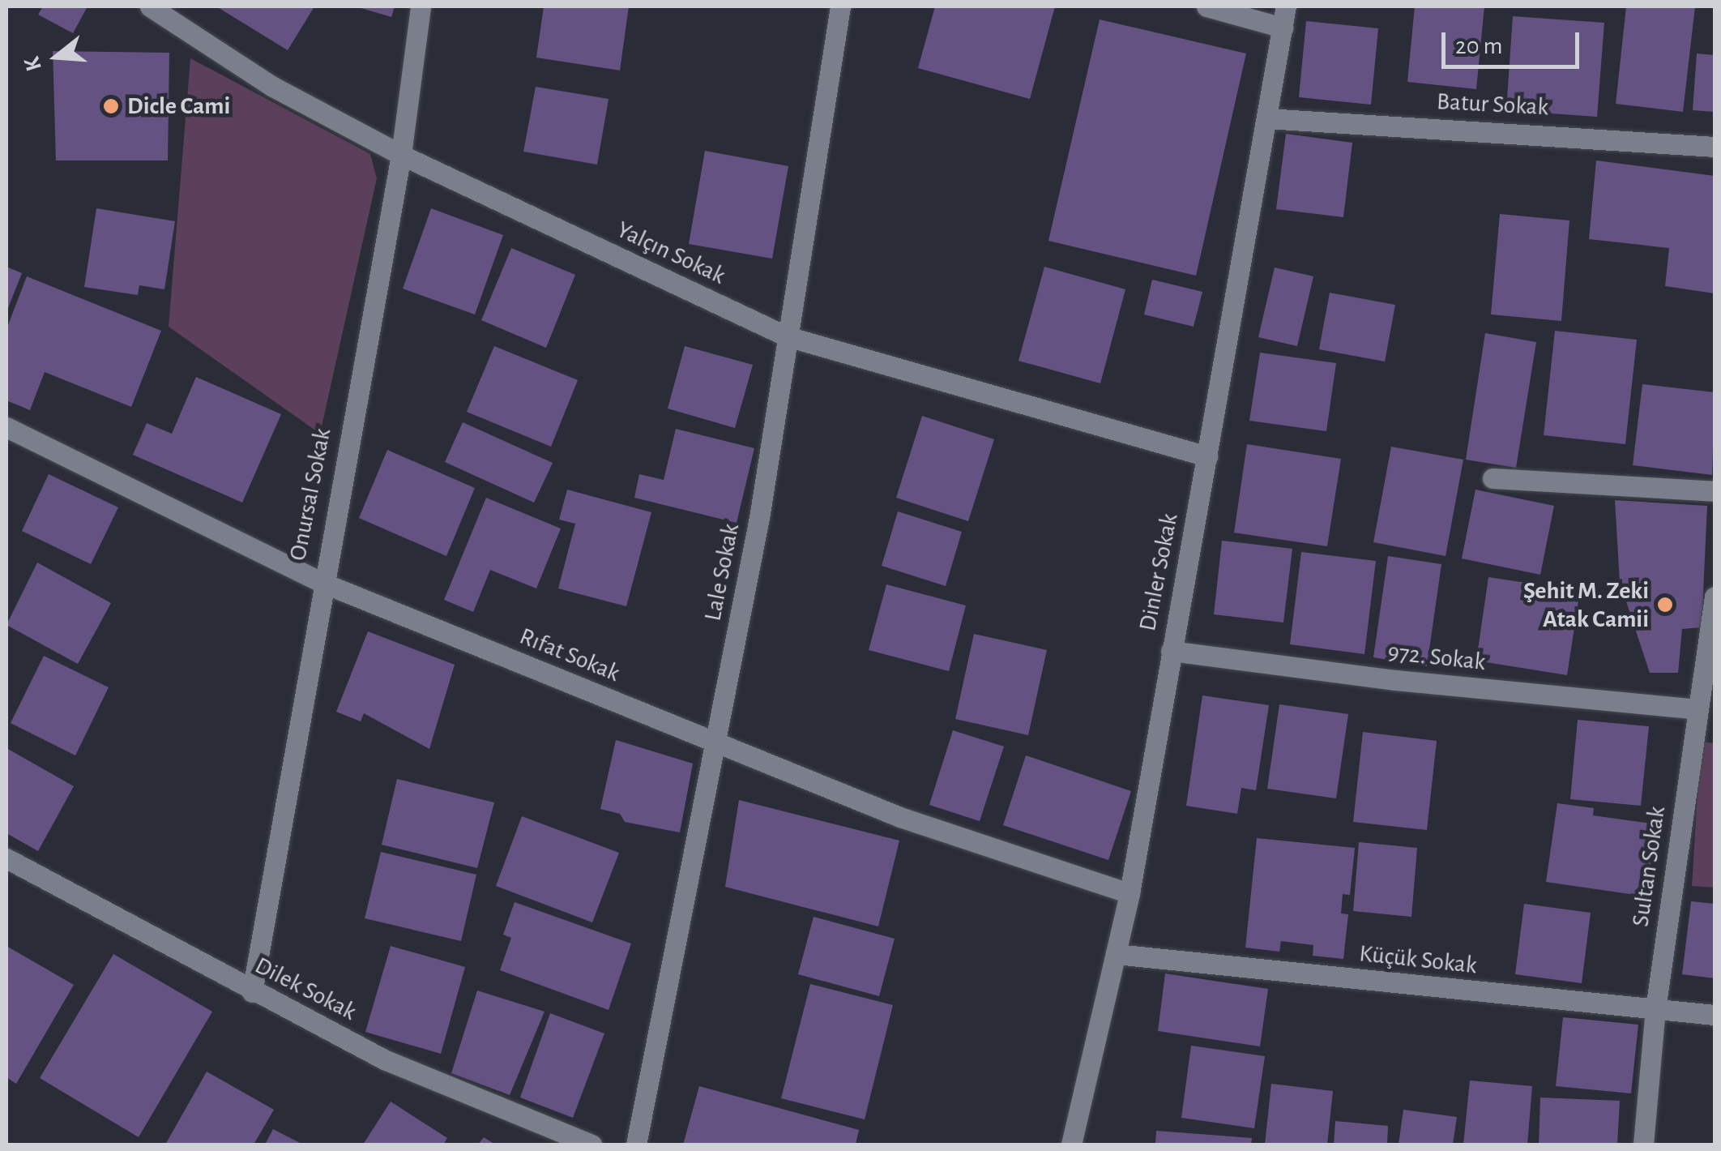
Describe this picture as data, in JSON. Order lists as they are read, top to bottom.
{
  "streets": {
    "street": [
      "Batur Sokak",
      "Yalçın Sokak",
      "Onursal Sokak",
      "Lale Sokak",
      "Dinler Sokak",
      "Rıfat Sokak",
      "972. Sokak",
      "Sultan Sokak",
      "Küçük Sokak",
      "Dilek Sokak"
    ]
  },
  "crossings": [
    ["Batur Sokak", "Dinler Sokak"],
    ["Yalçın Sokak", "Onursal Sokak"],
    ["Yalçın Sokak", "Lale Sokak"],
    ["Yalçın Sokak", "Dinler Sokak"],
    ["Onursal Sokak", "Rıfat Sokak"],
    ["Onursal Sokak", "Dilek Sokak"],
    ["Lale Sokak", "Rıfat Sokak"],
    ["Dinler Sokak", "Rıfat Sokak"],
    ["Dinler Sokak", "972. Sokak"],
    ["Dinler Sokak", "Küçük Sokak"],
    ["972. Sokak", "Sultan Sokak"],
    ["Sultan Sokak", "Küçük Sokak"]
  ],
  "places": ["Dicle Cami", "Şehit M. Zeki Atak Camii"],
  "scale_bar": "20 m",
  "north": "left"
}
